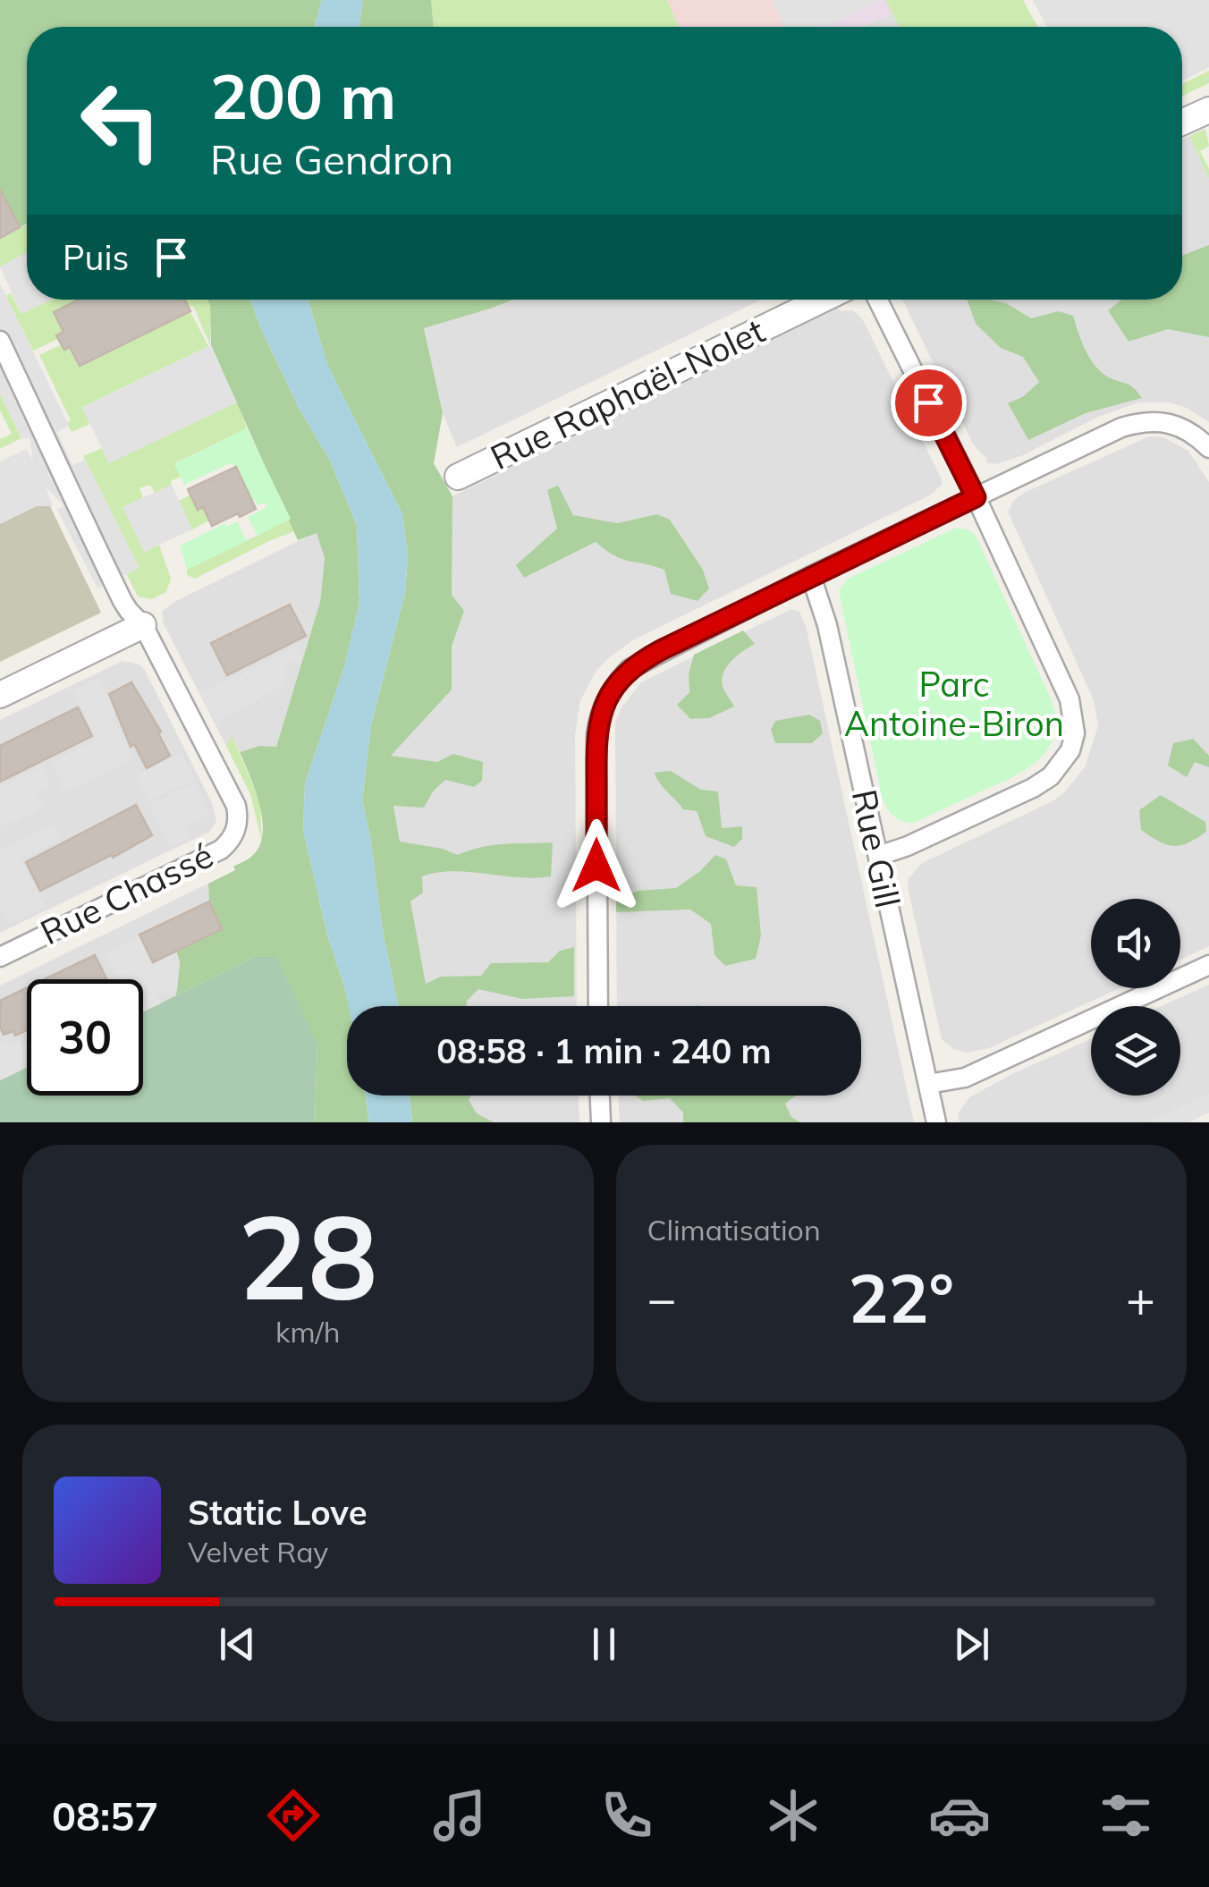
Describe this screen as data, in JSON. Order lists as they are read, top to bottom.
{
  "streets": {
    "street": ["Rue Raphaël-Nolet", "Rue Gill", "Rue Chassé"]
  },
  "parks": ["Parc Antoine-Biron"],
  "page": {
    "turn": ["200 m", "Rue Gendron"],
    "then": "Puis",
    "limit": "30",
    "trip": "08:58 · 1 min · 240 m",
    "tile": [
      ["28", "km/h"],
      "Climatisation"
    ],
    "heat": ["−", "22°", "+"],
    "song": ["Static Love", "Velvet Ray"],
    "tabs": "08:57"
  }
}
